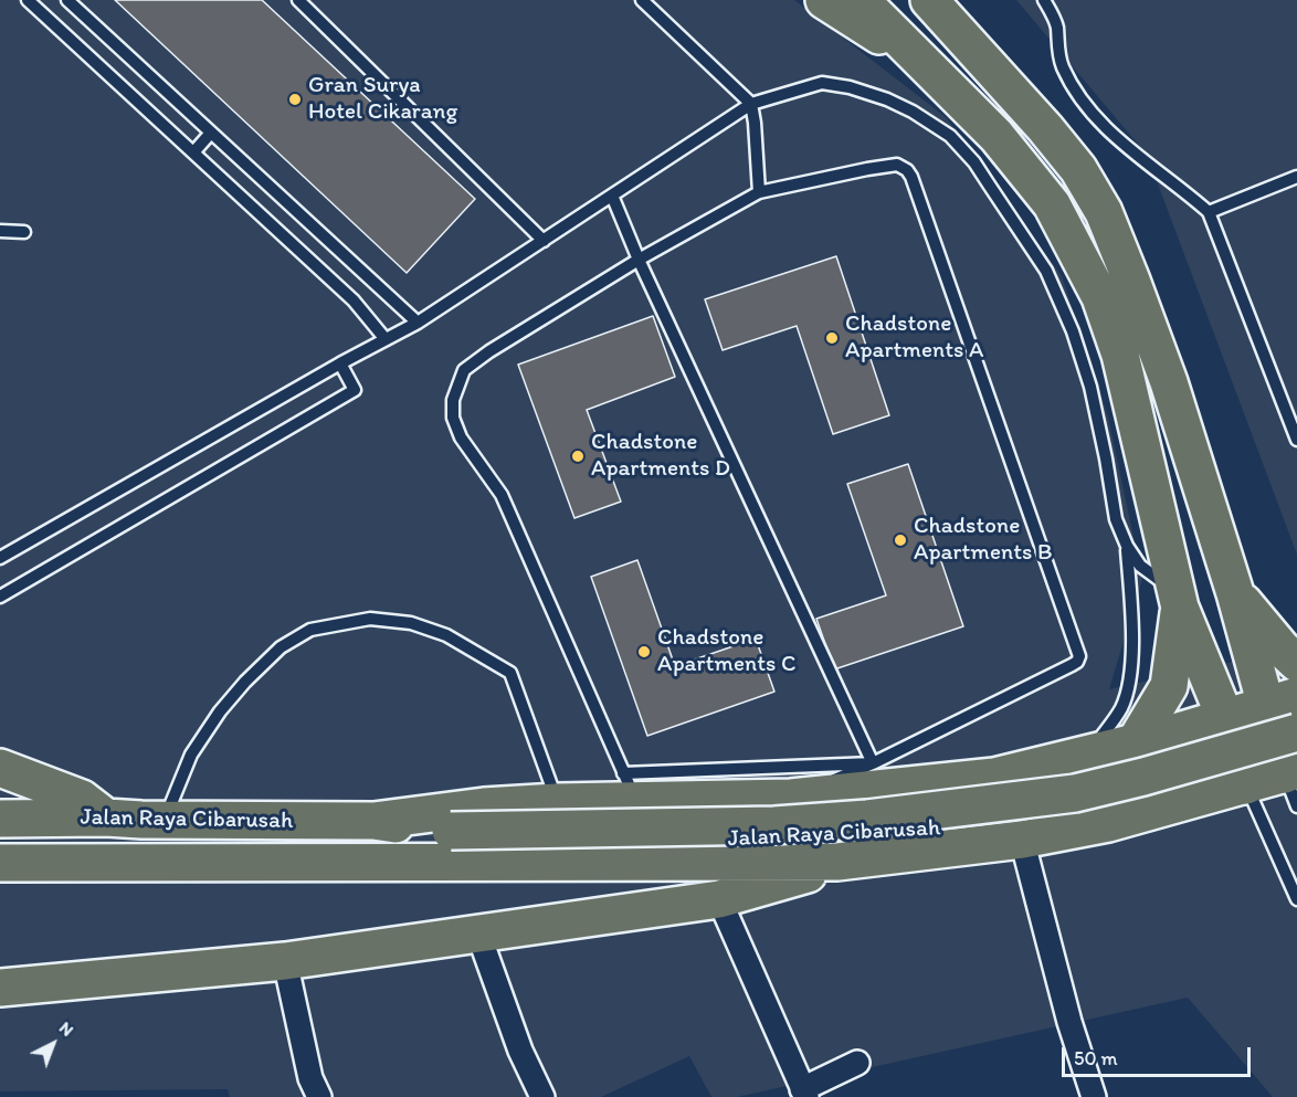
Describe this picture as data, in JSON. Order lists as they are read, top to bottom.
{
  "streets": {
    "main road": ["Jalan Raya Cibarusah"]
  },
  "places": [
    "Gran Surya Hotel Cikarang",
    "Chadstone Apartments A",
    "Chadstone Apartments D",
    "Chadstone Apartments B",
    "Chadstone Apartments C"
  ],
  "scale_bar": "50 m",
  "north": "top right"
}
